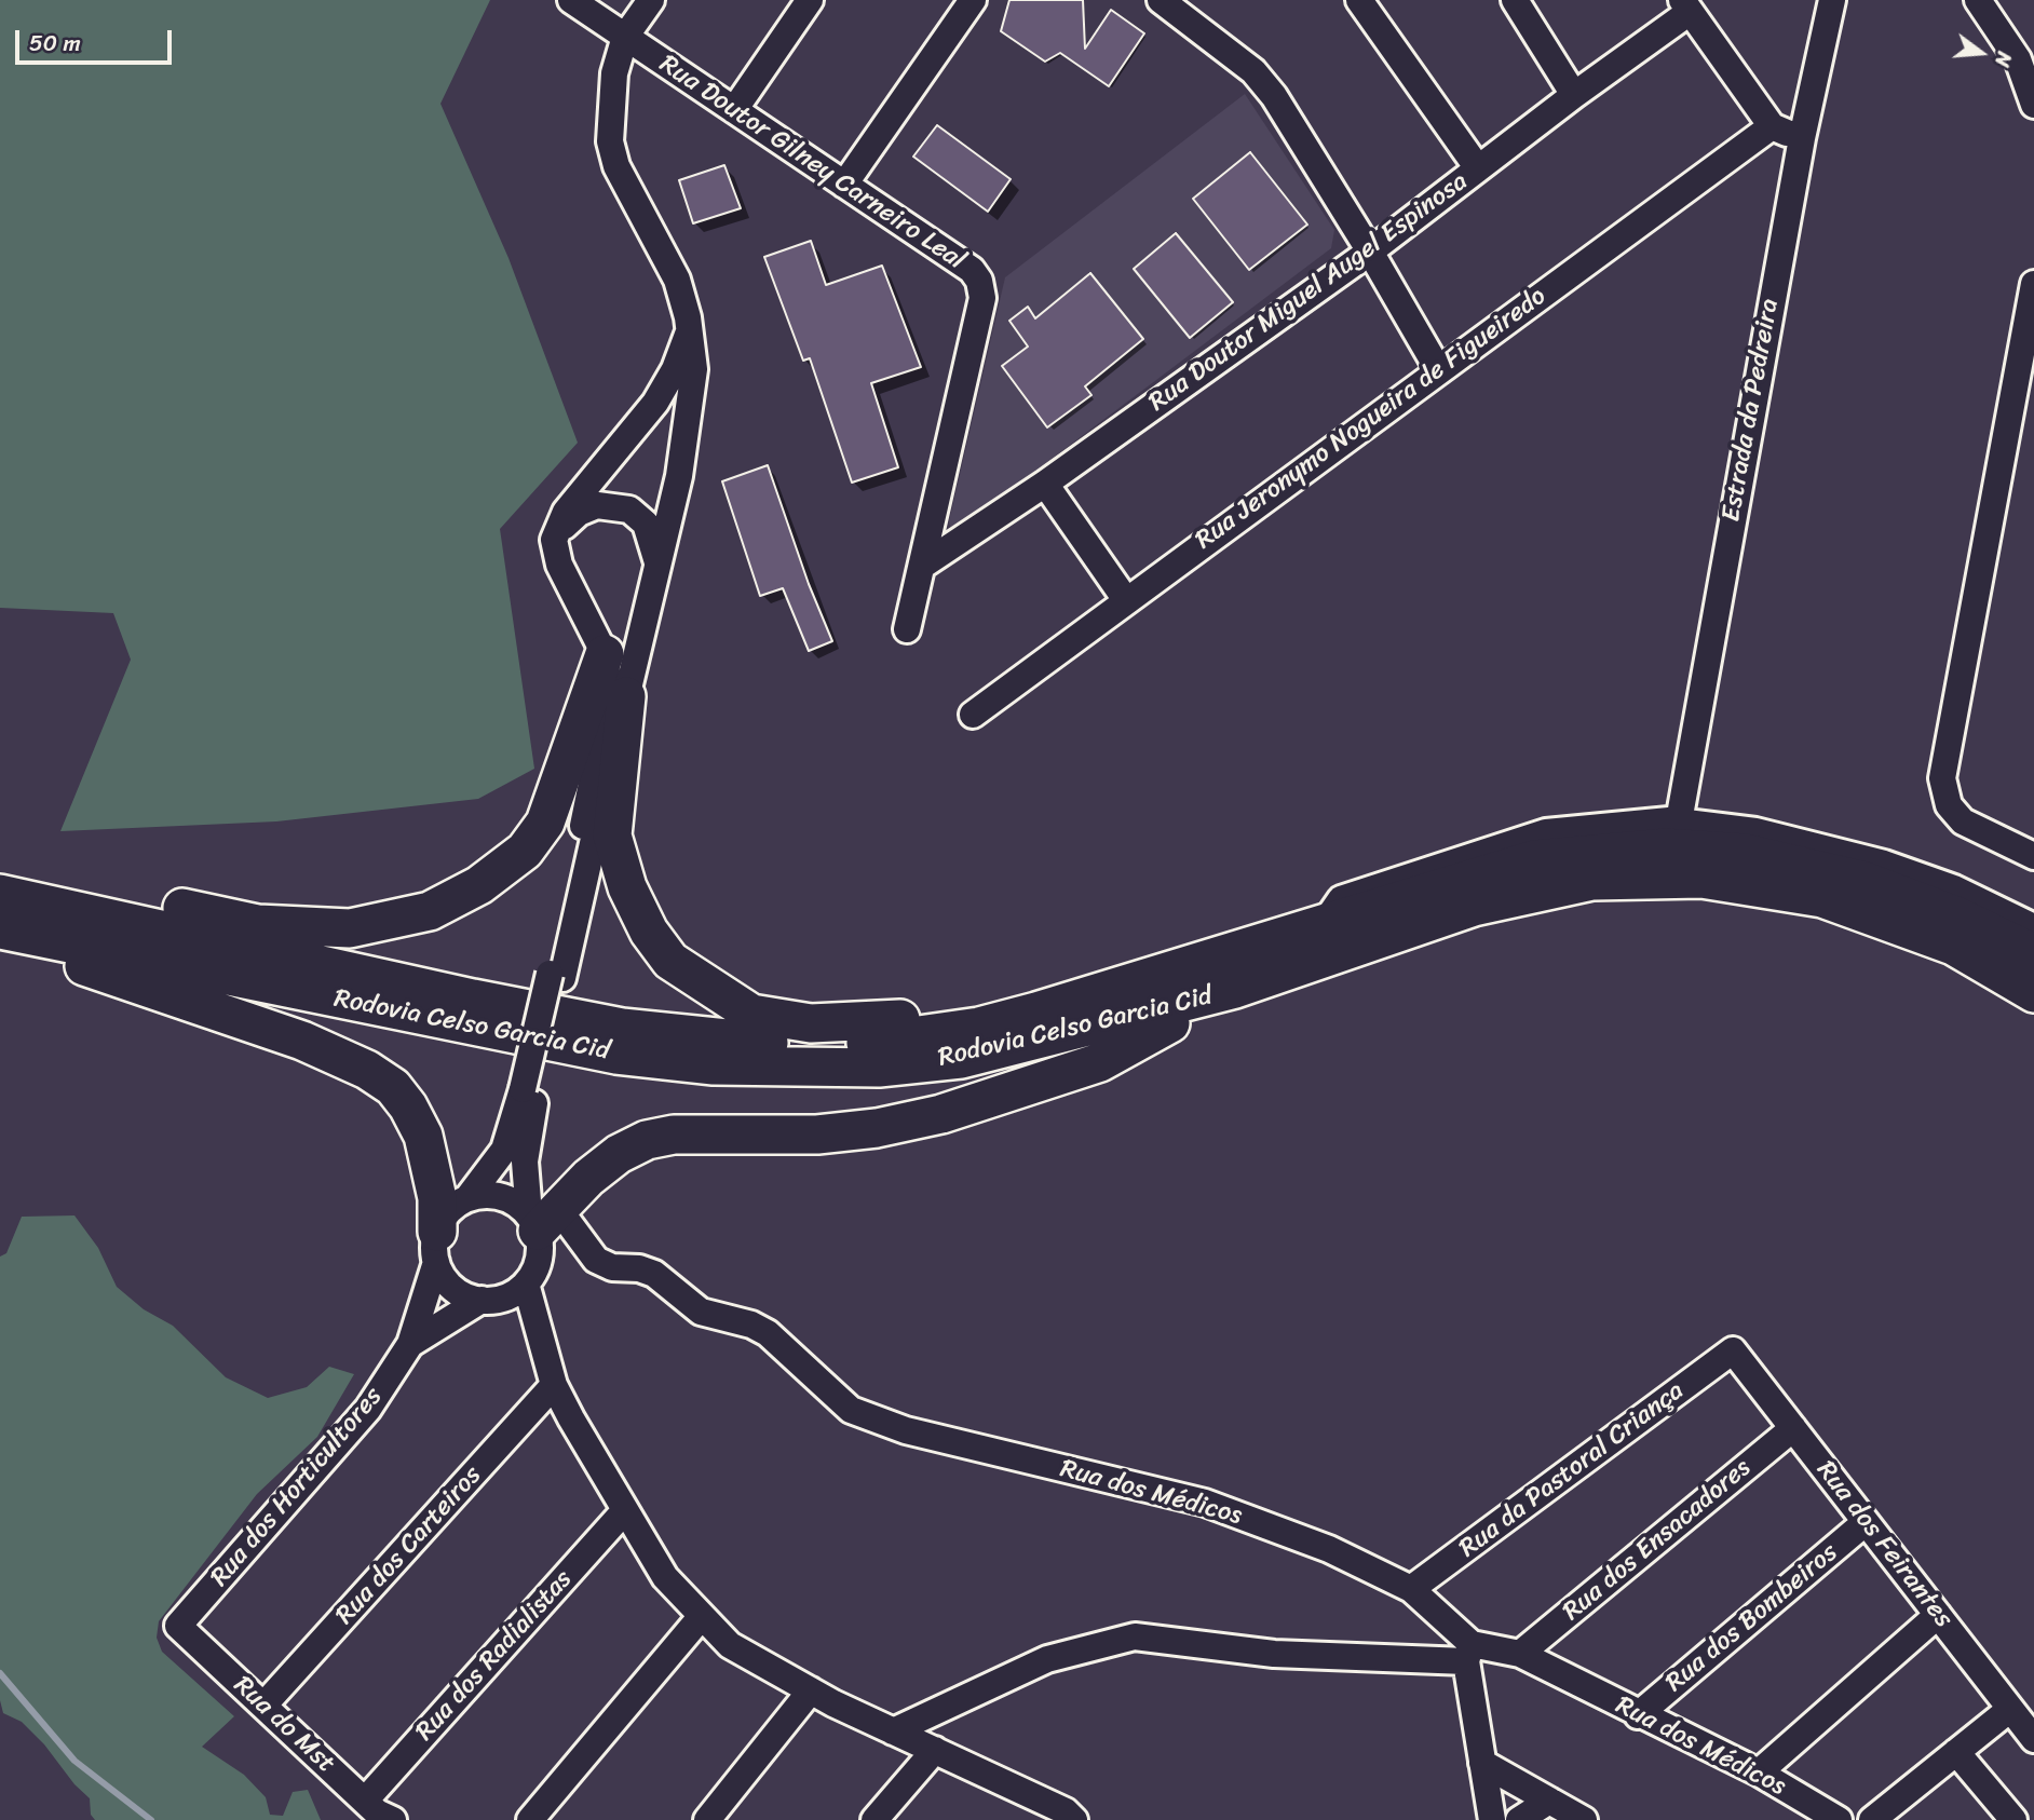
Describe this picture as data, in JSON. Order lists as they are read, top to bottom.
{
  "streets": {
    "highway": ["Rodovia Celso Garcia Cid"],
    "street": [
      "Rua Doutor Gilney Carneiro Leal",
      "Rua Doutor Miguel Augel Espinosa",
      "Estrada da Pedreira",
      "Rua Jeronymo Nogueira de Figueiredo",
      "Rua da Pastoral Criança",
      "Rua dos Horticultores",
      "Rua dos Médicos",
      "Rua dos Ensacadores",
      "Rua dos Feirantes",
      "Rua dos Carteiros",
      "Rua dos Bombeiros",
      "Rua dos Radialistas",
      "Rua do Mst"
    ]
  },
  "crossings": [
    ["Rua Doutor Gilney Carneiro Leal", "Rua Doutor Miguel Augel Espinosa"],
    ["Rua da Pastoral Criança", "Rua dos Médicos"],
    ["Rua da Pastoral Criança", "Rua dos Feirantes"],
    ["Rua dos Horticultores", "Rua dos Médicos"],
    ["Rua dos Horticultores", "Rua do Mst"],
    ["Rua dos Médicos", "Rua dos Ensacadores"],
    ["Rua dos Médicos", "Rua dos Bombeiros"],
    ["Rua dos Ensacadores", "Rua dos Feirantes"],
    ["Rua dos Feirantes", "Rua dos Bombeiros"],
    ["Rua dos Carteiros", "Rua do Mst"],
    ["Rua dos Radialistas", "Rua do Mst"]
  ],
  "scale_bar": "50 m",
  "north": "right"
}
